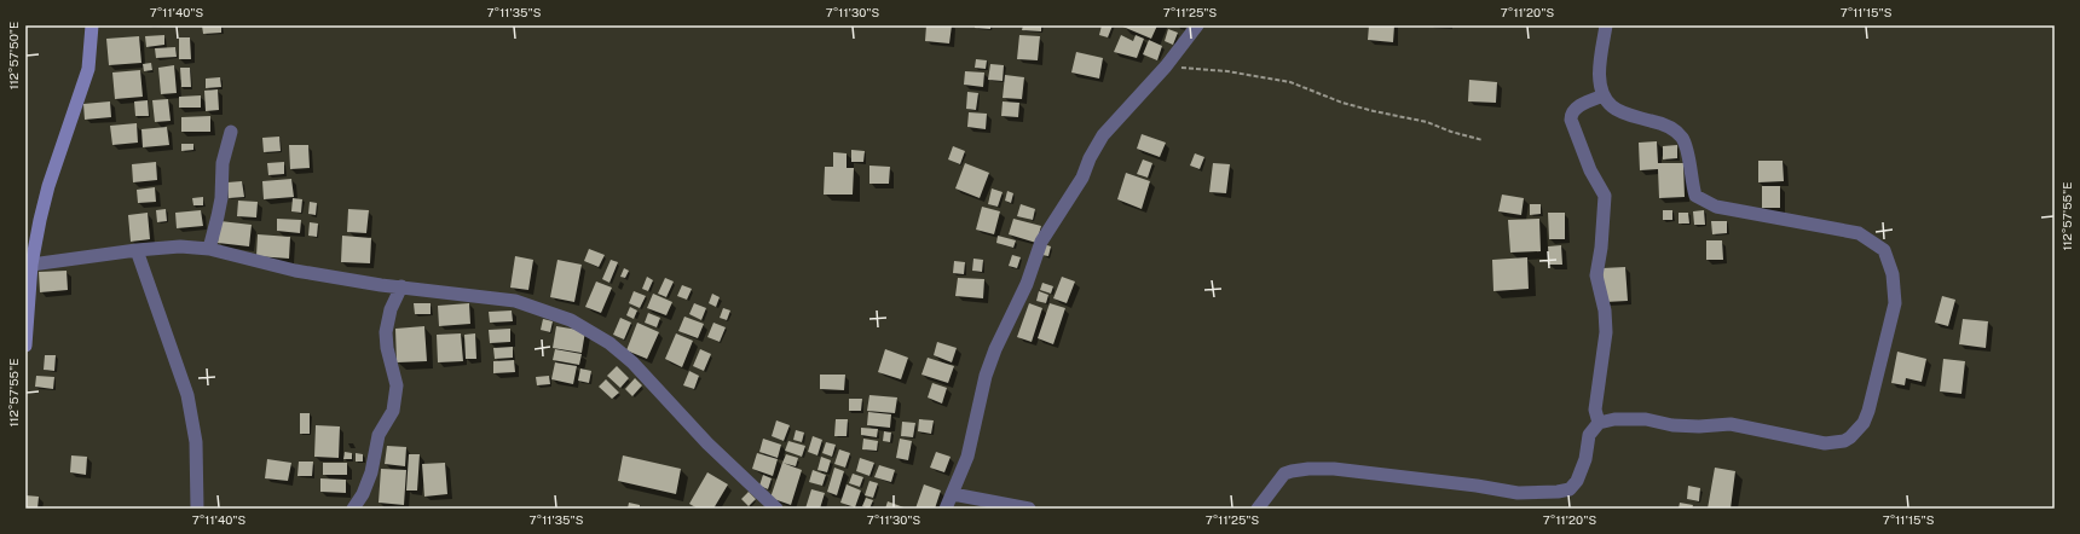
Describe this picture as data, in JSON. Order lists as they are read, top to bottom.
{
  "coordinates": [
    "7°11'40\"S",
    "7°11'35\"S",
    "7°11'30\"S",
    "7°11'25\"S",
    "7°11'20\"S",
    "7°11'15\"S",
    "112°57'50\"E",
    "112°57'55\"E"
  ]
}
